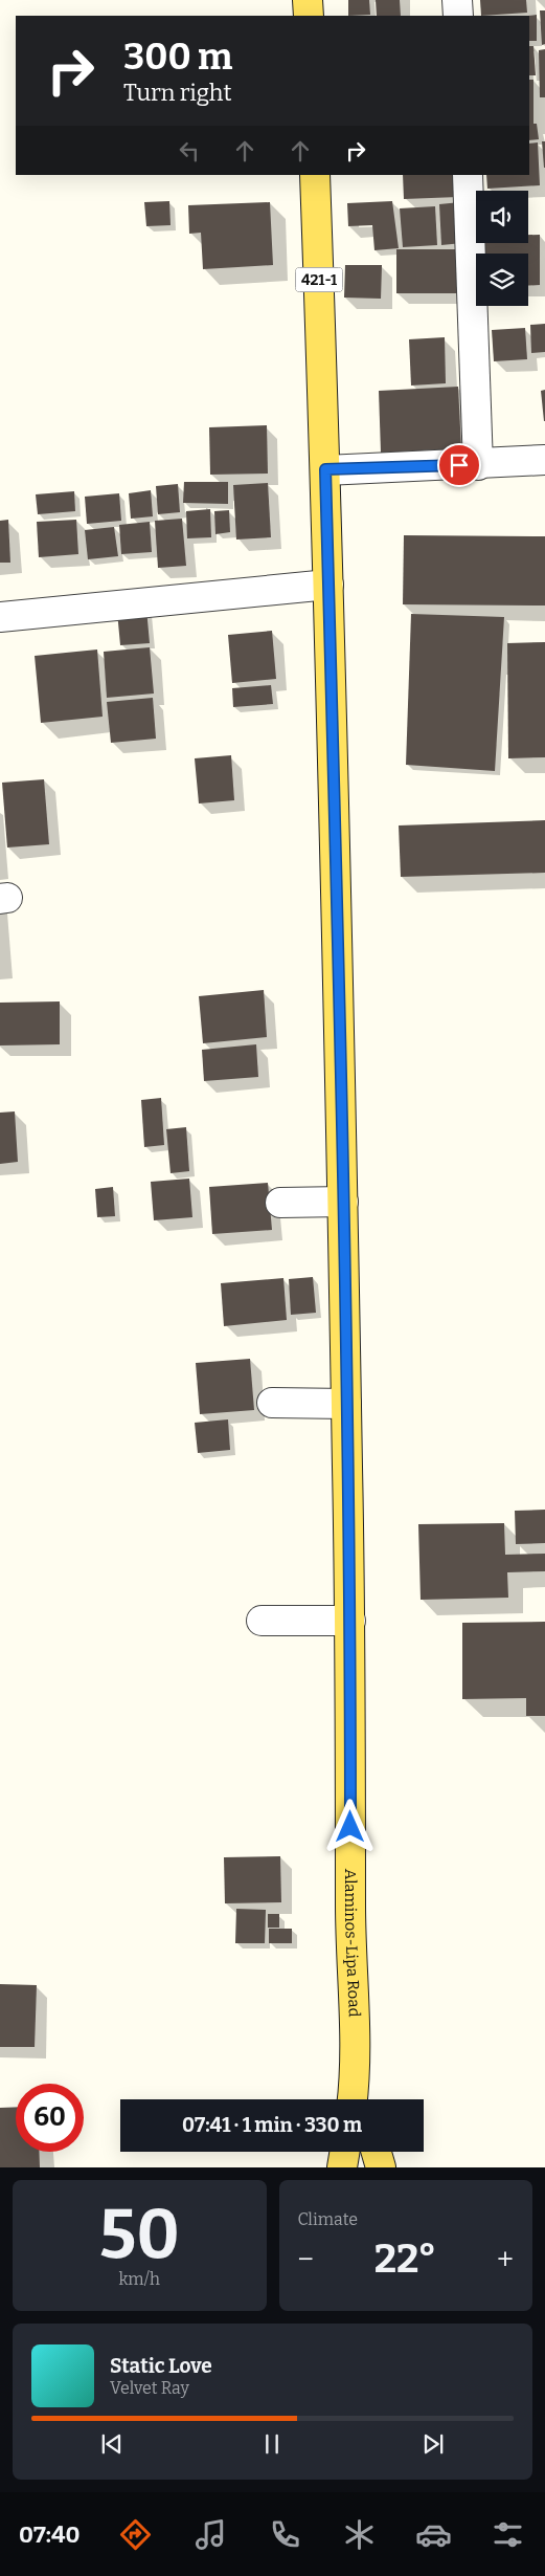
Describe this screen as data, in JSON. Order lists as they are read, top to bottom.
{
  "streets": {
    "main road": ["421-1", "Alaminos-Lipa Road"]
  },
  "page": {
    "turn": ["300 m", "Turn right"],
    "limit": "60",
    "trip": "07:41 · 1 min · 330 m",
    "tile": [
      ["50", "km/h"],
      "Climate"
    ],
    "heat": ["−", "22°", "+"],
    "song": ["Static Love", "Velvet Ray"],
    "tabs": "07:40"
  }
}
